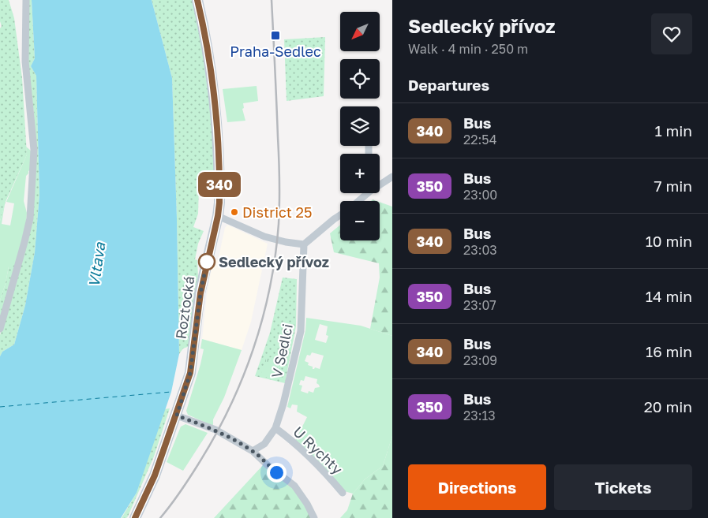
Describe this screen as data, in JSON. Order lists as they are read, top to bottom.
{
  "streets": {
    "main road": ["Roztocká"],
    "street": ["V Sedlci", "U Rychty"]
  },
  "crossings": [
    ["V Sedlci", "U Rychty"]
  ],
  "water": ["Vltava"],
  "places": {
    "transit": ["Praha-Sedlec"],
    "other": ["District 25", "Sedlecký přívoz"]
  },
  "lines": ["bus line 340"],
  "north": "bottom left",
  "page": {
    "on_map": "340",
    "heading": [
      ["Sedlecký přívoz", "Walk · 4 min · 250 m"],
      "Departures"
    ],
    "map_buttons": ["+", "−"],
    "list": [
      {
        "mark": "340",
        "name": "Bus",
        "note": "22:54",
        "value": "1 min"
      },
      {
        "mark": "350",
        "name": "Bus",
        "note": "23:00",
        "value": "7 min"
      },
      {
        "mark": "340",
        "name": "Bus",
        "note": "23:03",
        "value": "10 min"
      },
      {
        "mark": "350",
        "name": "Bus",
        "note": "23:07",
        "value": "14 min"
      },
      {
        "mark": "340",
        "name": "Bus",
        "note": "23:09",
        "value": "16 min"
      },
      {
        "mark": "350",
        "name": "Bus",
        "note": "23:13",
        "value": "20 min"
      }
    ],
    "buttons": ["Directions", "Tickets"]
  }
}
